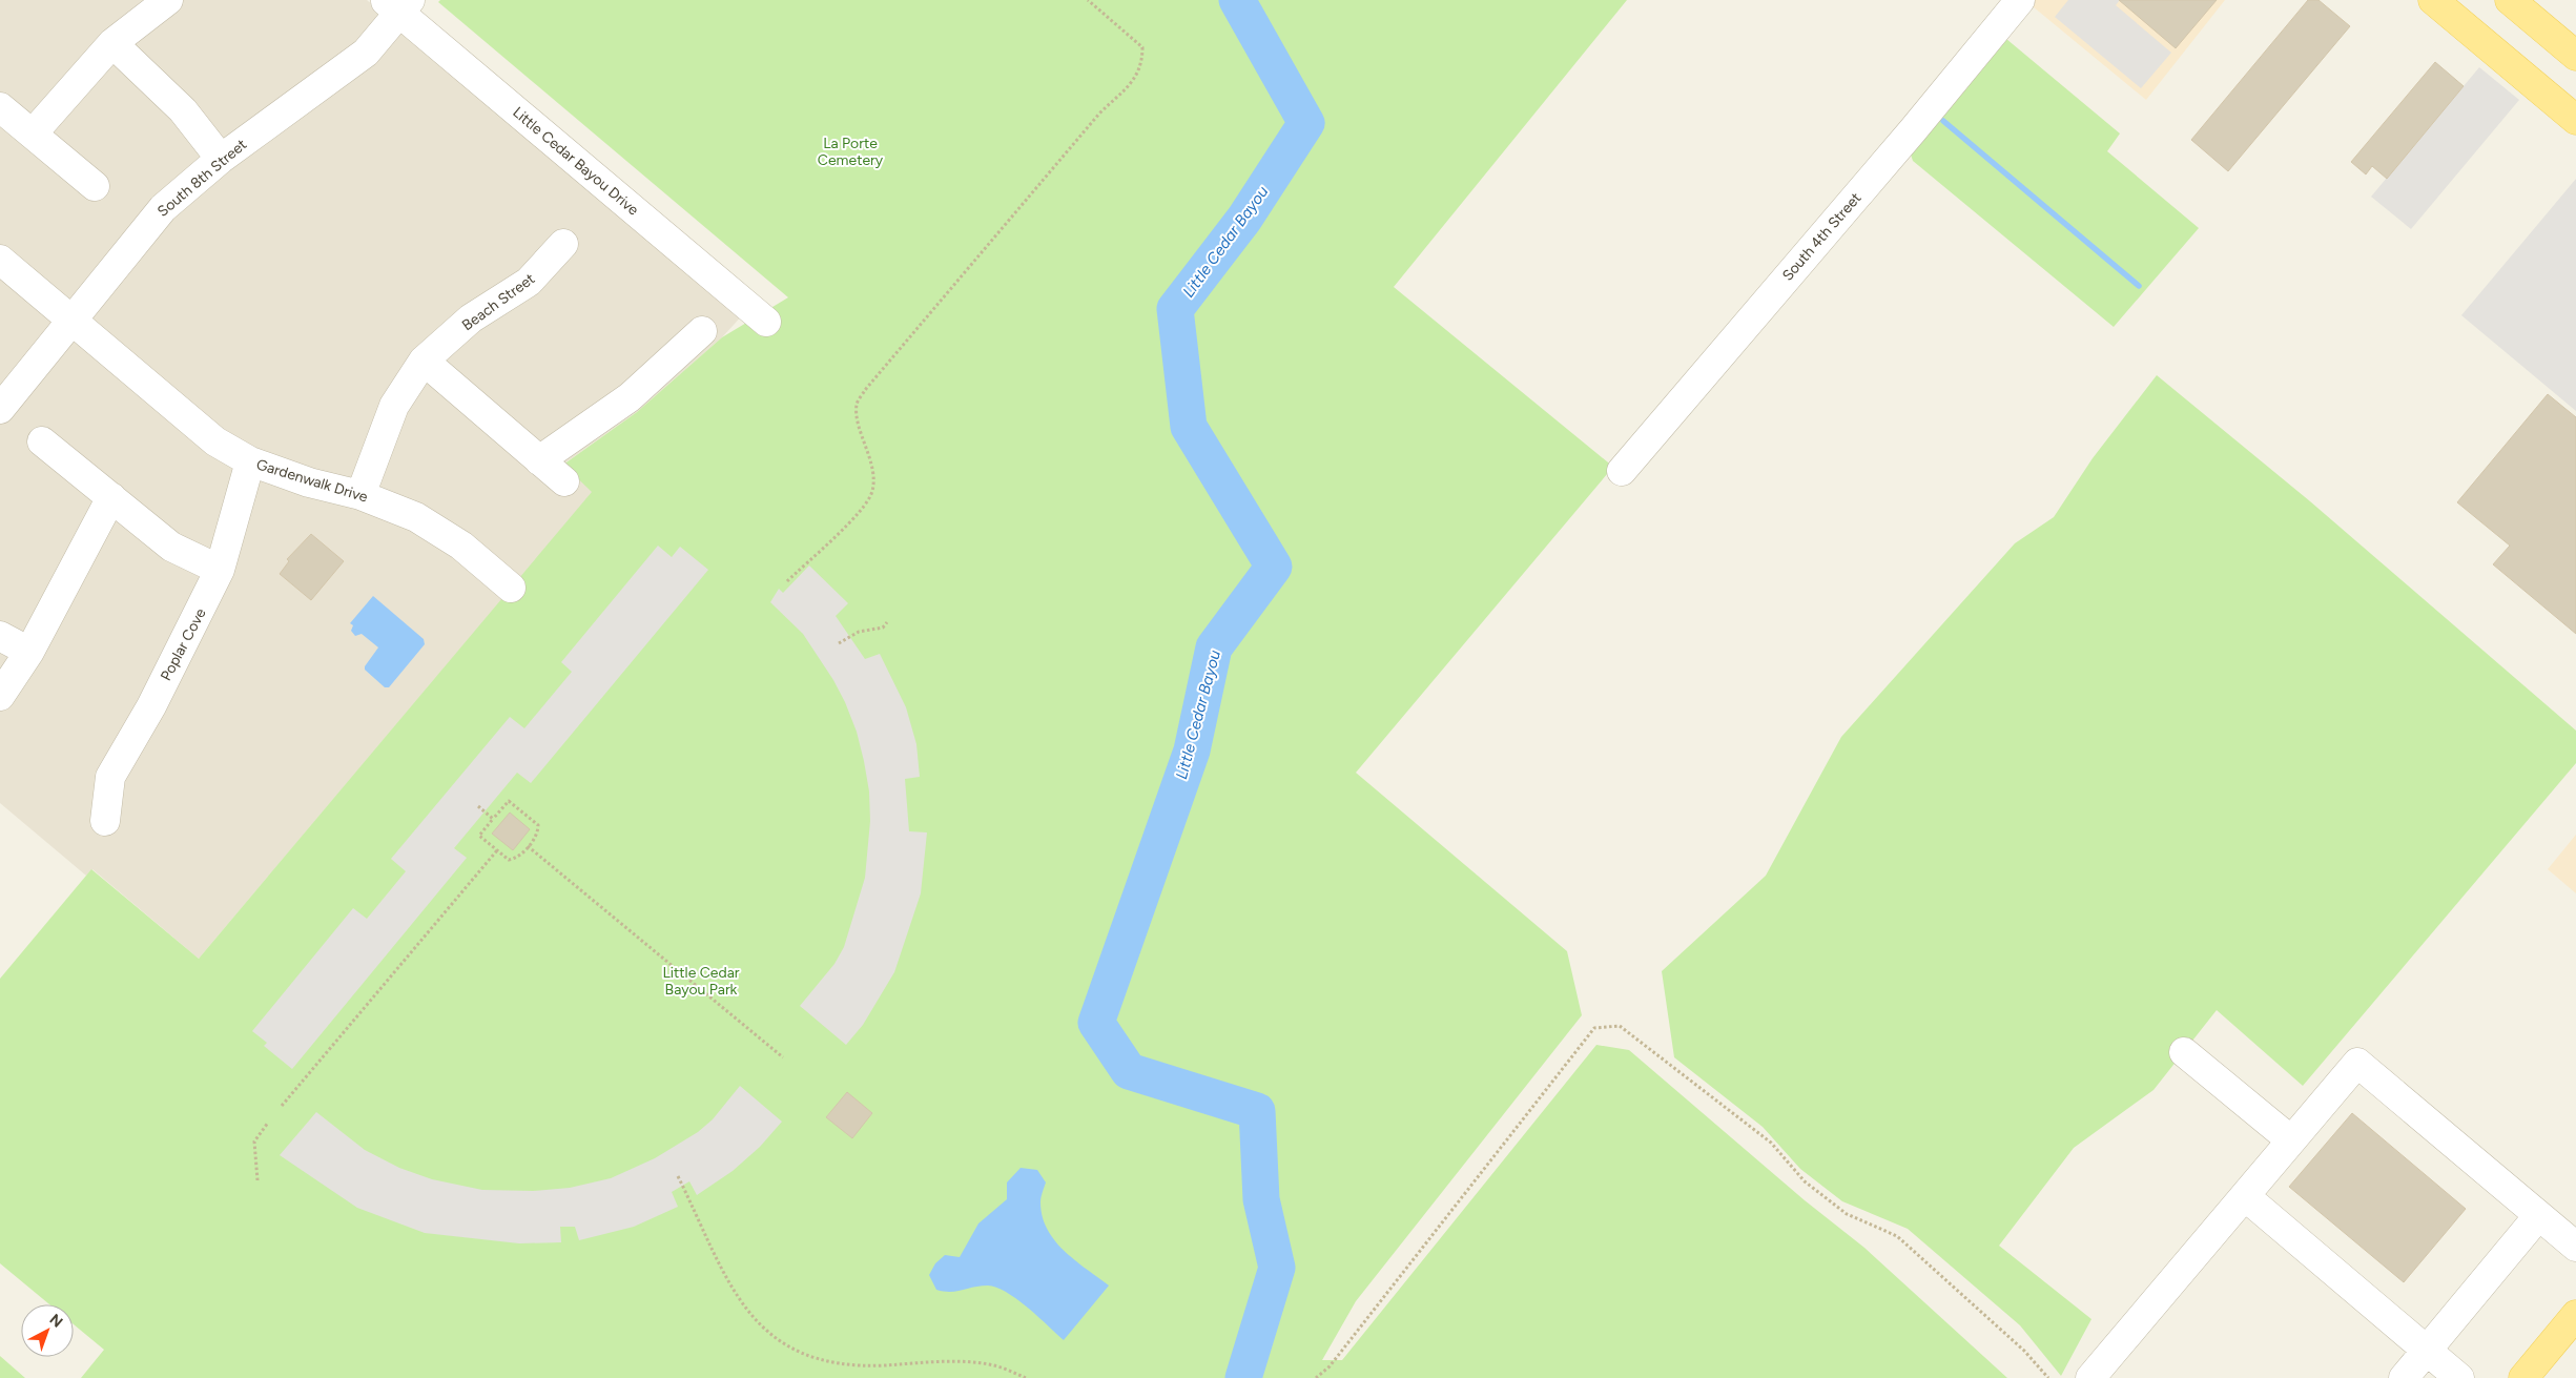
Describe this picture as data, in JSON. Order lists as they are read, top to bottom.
{
  "streets": {
    "street": [
      "Little Cedar Bayou Drive",
      "South 8th Street",
      "South 4th Street",
      "Beach Street",
      "Gardenwalk Drive",
      "Poplar Cove"
    ]
  },
  "crossings": [
    ["Little Cedar Bayou Drive", "South 8th Street"],
    ["South 8th Street", "Gardenwalk Drive"],
    ["Beach Street", "Gardenwalk Drive"],
    ["Gardenwalk Drive", "Poplar Cove"]
  ],
  "water": ["Little Cedar Bayou"],
  "parks": ["La Porte Cemetery", "Little Cedar Bayou Park"],
  "north": "top right"
}
